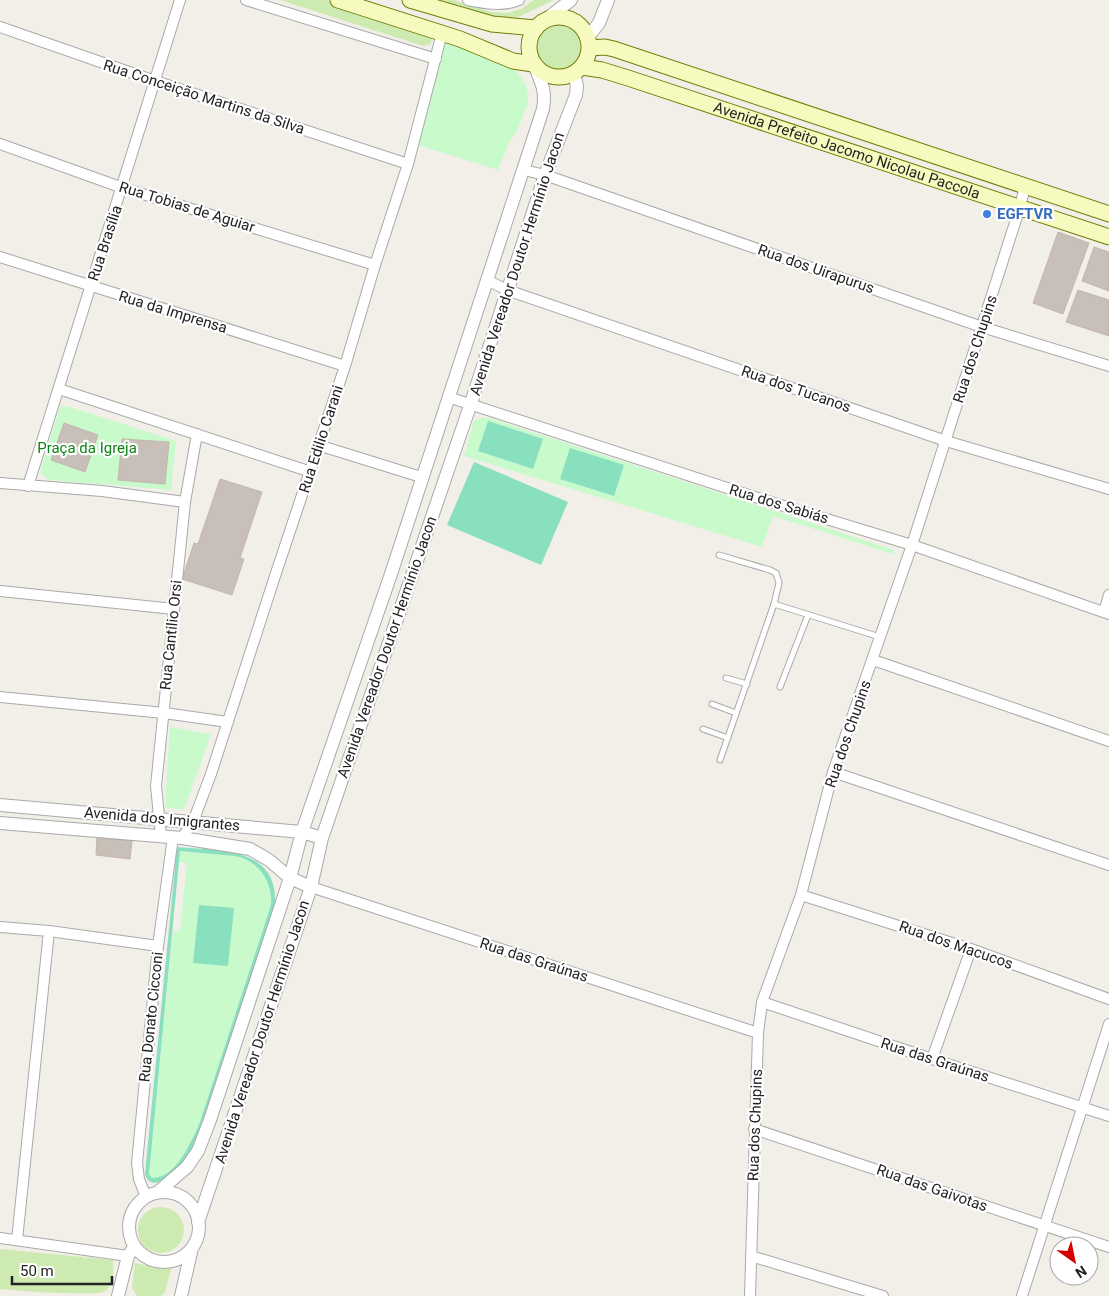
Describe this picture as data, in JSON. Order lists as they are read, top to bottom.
{
  "streets": {
    "main road": ["Avenida Prefeito Jacomo Nicolau Paccola"],
    "street": [
      "Rua Conceição Martins da Silva",
      "Rua Tobias de Aguiar",
      "Rua Brasília",
      "Avenida Vereador Doutor Hermínio Jacon",
      "Rua dos Uirapurus",
      "Rua da Imprensa",
      "Rua dos Chupins",
      "Rua dos Tucanos",
      "Rua Edilio Carani",
      "Rua dos Sabiás",
      "Rua Cantilio Orsi",
      "Avenida dos Imigrantes",
      "Rua dos Macucos",
      "Rua das Graúnas",
      "Rua Donato Cicconi",
      "Rua das Gaivotas"
    ]
  },
  "crossings": [
    ["Rua Conceição Martins da Silva", "Rua Brasília"],
    ["Rua Conceição Martins da Silva", "Rua Edilio Carani"],
    ["Avenida Prefeito Jacomo Nicolau Paccola", "Avenida Vereador Doutor Hermínio Jacon"],
    ["Avenida Prefeito Jacomo Nicolau Paccola", "Rua dos Chupins"],
    ["Rua Tobias de Aguiar", "Rua Brasília"],
    ["Rua Tobias de Aguiar", "Rua Edilio Carani"],
    ["Rua Brasília", "Rua da Imprensa"],
    ["Avenida Vereador Doutor Hermínio Jacon", "Rua dos Uirapurus"],
    ["Avenida Vereador Doutor Hermínio Jacon", "Rua dos Tucanos"],
    ["Avenida Vereador Doutor Hermínio Jacon", "Rua dos Sabiás"],
    ["Avenida Vereador Doutor Hermínio Jacon", "Avenida dos Imigrantes"],
    ["Avenida Vereador Doutor Hermínio Jacon", "Rua das Graúnas"],
    ["Avenida Vereador Doutor Hermínio Jacon", "Rua Donato Cicconi"],
    ["Rua dos Uirapurus", "Rua dos Chupins"],
    ["Rua da Imprensa", "Rua Edilio Carani"],
    ["Rua dos Chupins", "Rua dos Tucanos"],
    ["Rua dos Chupins", "Rua dos Sabiás"],
    ["Rua dos Chupins", "Rua dos Macucos"],
    ["Rua dos Chupins", "Rua das Graúnas"],
    ["Rua dos Chupins", "Rua das Gaivotas"],
    ["Rua Edilio Carani", "Rua Cantilio Orsi"],
    ["Rua Edilio Carani", "Avenida dos Imigrantes"],
    ["Rua Edilio Carani", "Rua Donato Cicconi"],
    ["Rua Cantilio Orsi", "Avenida dos Imigrantes"],
    ["Rua Cantilio Orsi", "Rua Donato Cicconi"],
    ["Avenida dos Imigrantes", "Rua das Graúnas"],
    ["Avenida dos Imigrantes", "Rua Donato Cicconi"]
  ],
  "parks": ["Praça da Igreja"],
  "places": ["EGFTVR"],
  "scale_bar": "50 m",
  "north": "bottom right"
}
